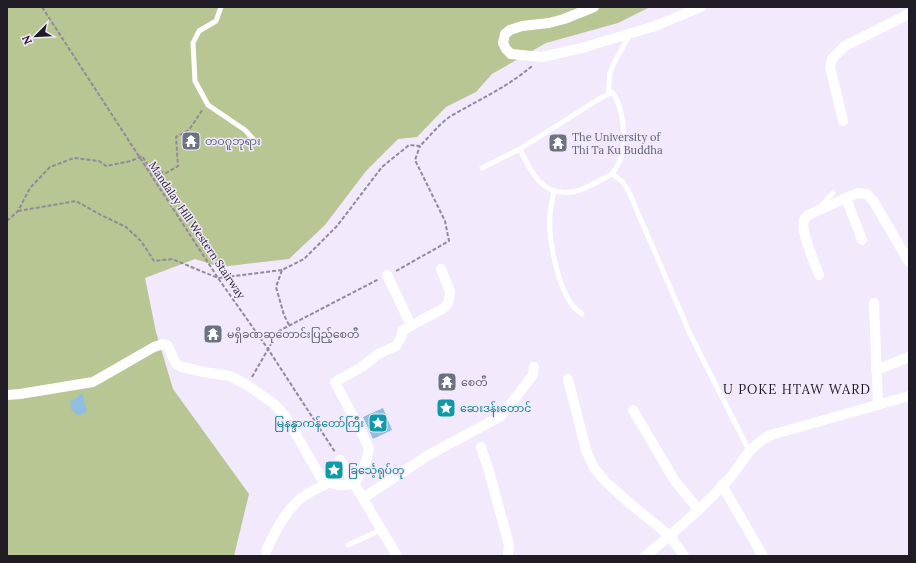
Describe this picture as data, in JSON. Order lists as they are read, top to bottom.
{
  "streets": {
    "path": ["Mandalay Hill Western Stairway"]
  },
  "districts": ["U POKE HTAW WARD"],
  "places": {
    "temple": [
      "တဝဂူဘုရား",
      "The University of Thi Ta Ku Buddha",
      "မရှိခဏဆုတောင်းပြည့်စေတီ",
      "စေတီ"
    ],
    "place": ["ဆေးဒန်းတောင်", "မြနန္ဒာကန်တော်ကြီး", "ခြင်္သေ့ရုပ်တု"]
  },
  "north": "bottom left"
}
